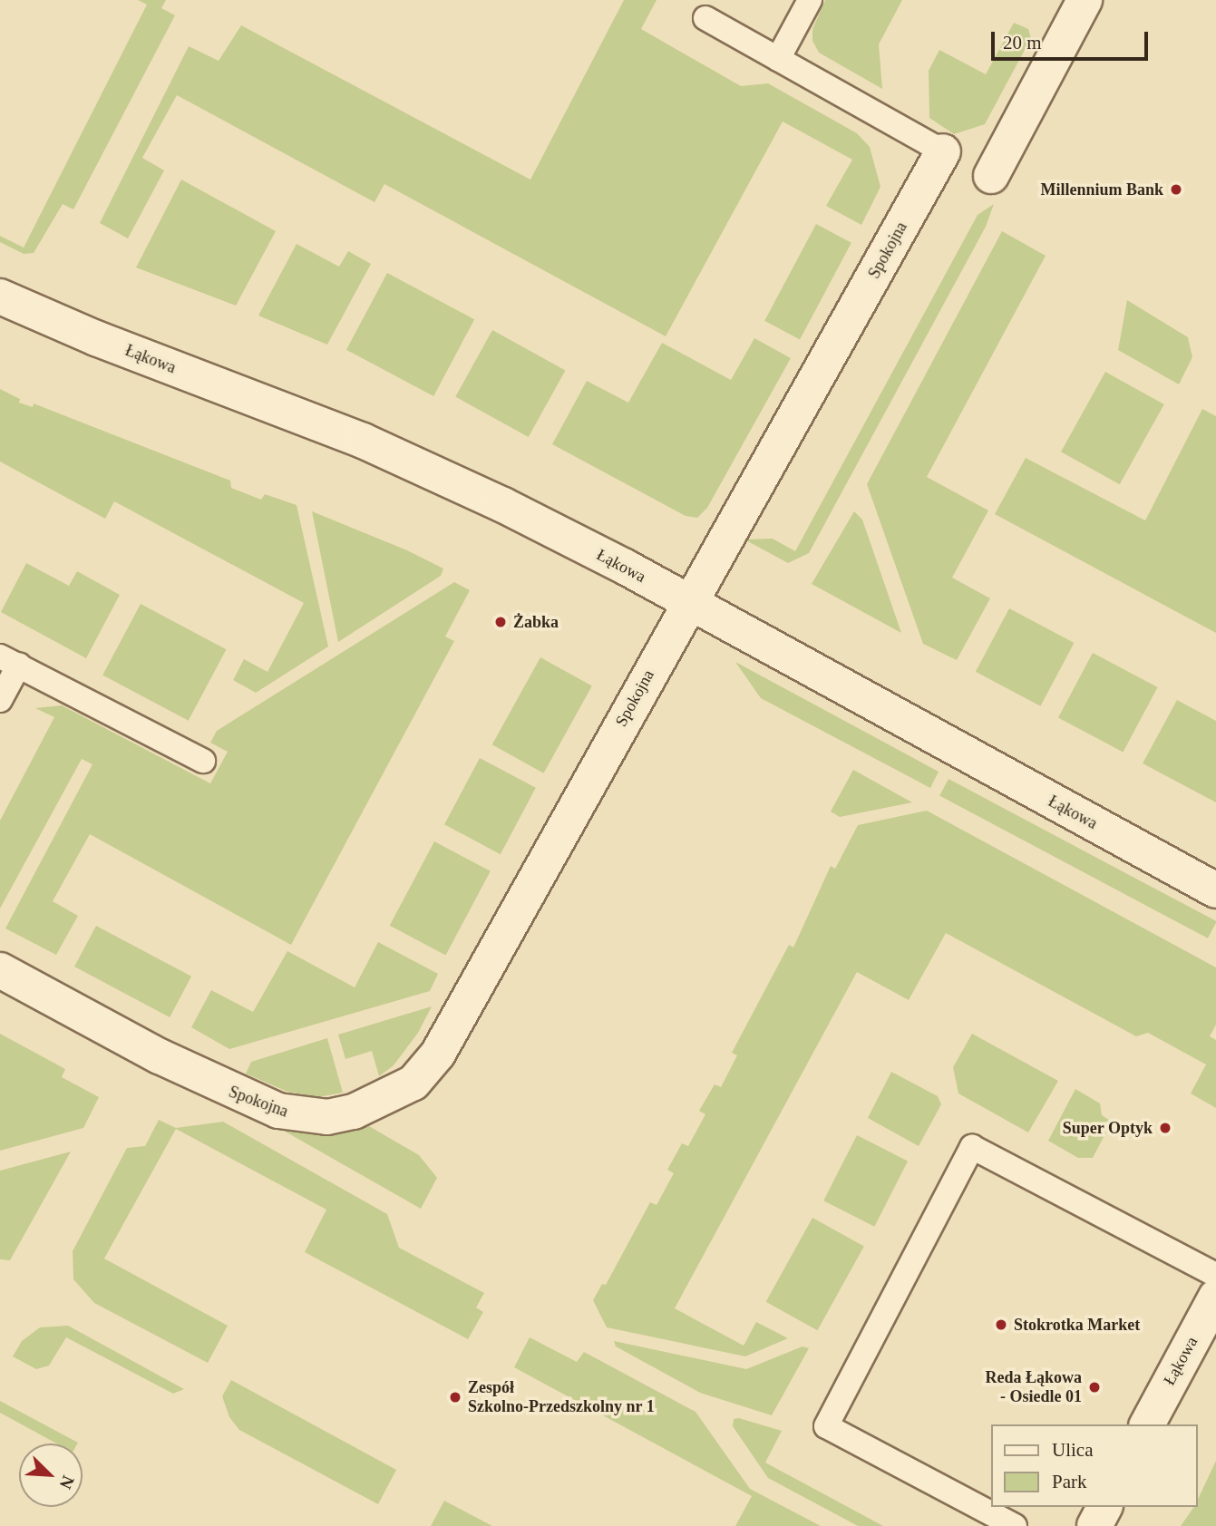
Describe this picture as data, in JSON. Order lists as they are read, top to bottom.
{
  "streets": {
    "street": ["Spokojna", "Łąkowa"]
  },
  "crossings": [
    ["Spokojna", "Łąkowa"]
  ],
  "places": [
    "Millennium Bank",
    "Żabka",
    "Super Optyk",
    "Stokrotka Market",
    "Reda Łąkowa - Osiedle 01",
    "Zespół Szkolno-Przedszkolny nr 1"
  ],
  "legend": ["Ulica", "Park"],
  "scale_bar": "20 m",
  "north": "bottom right"
}
